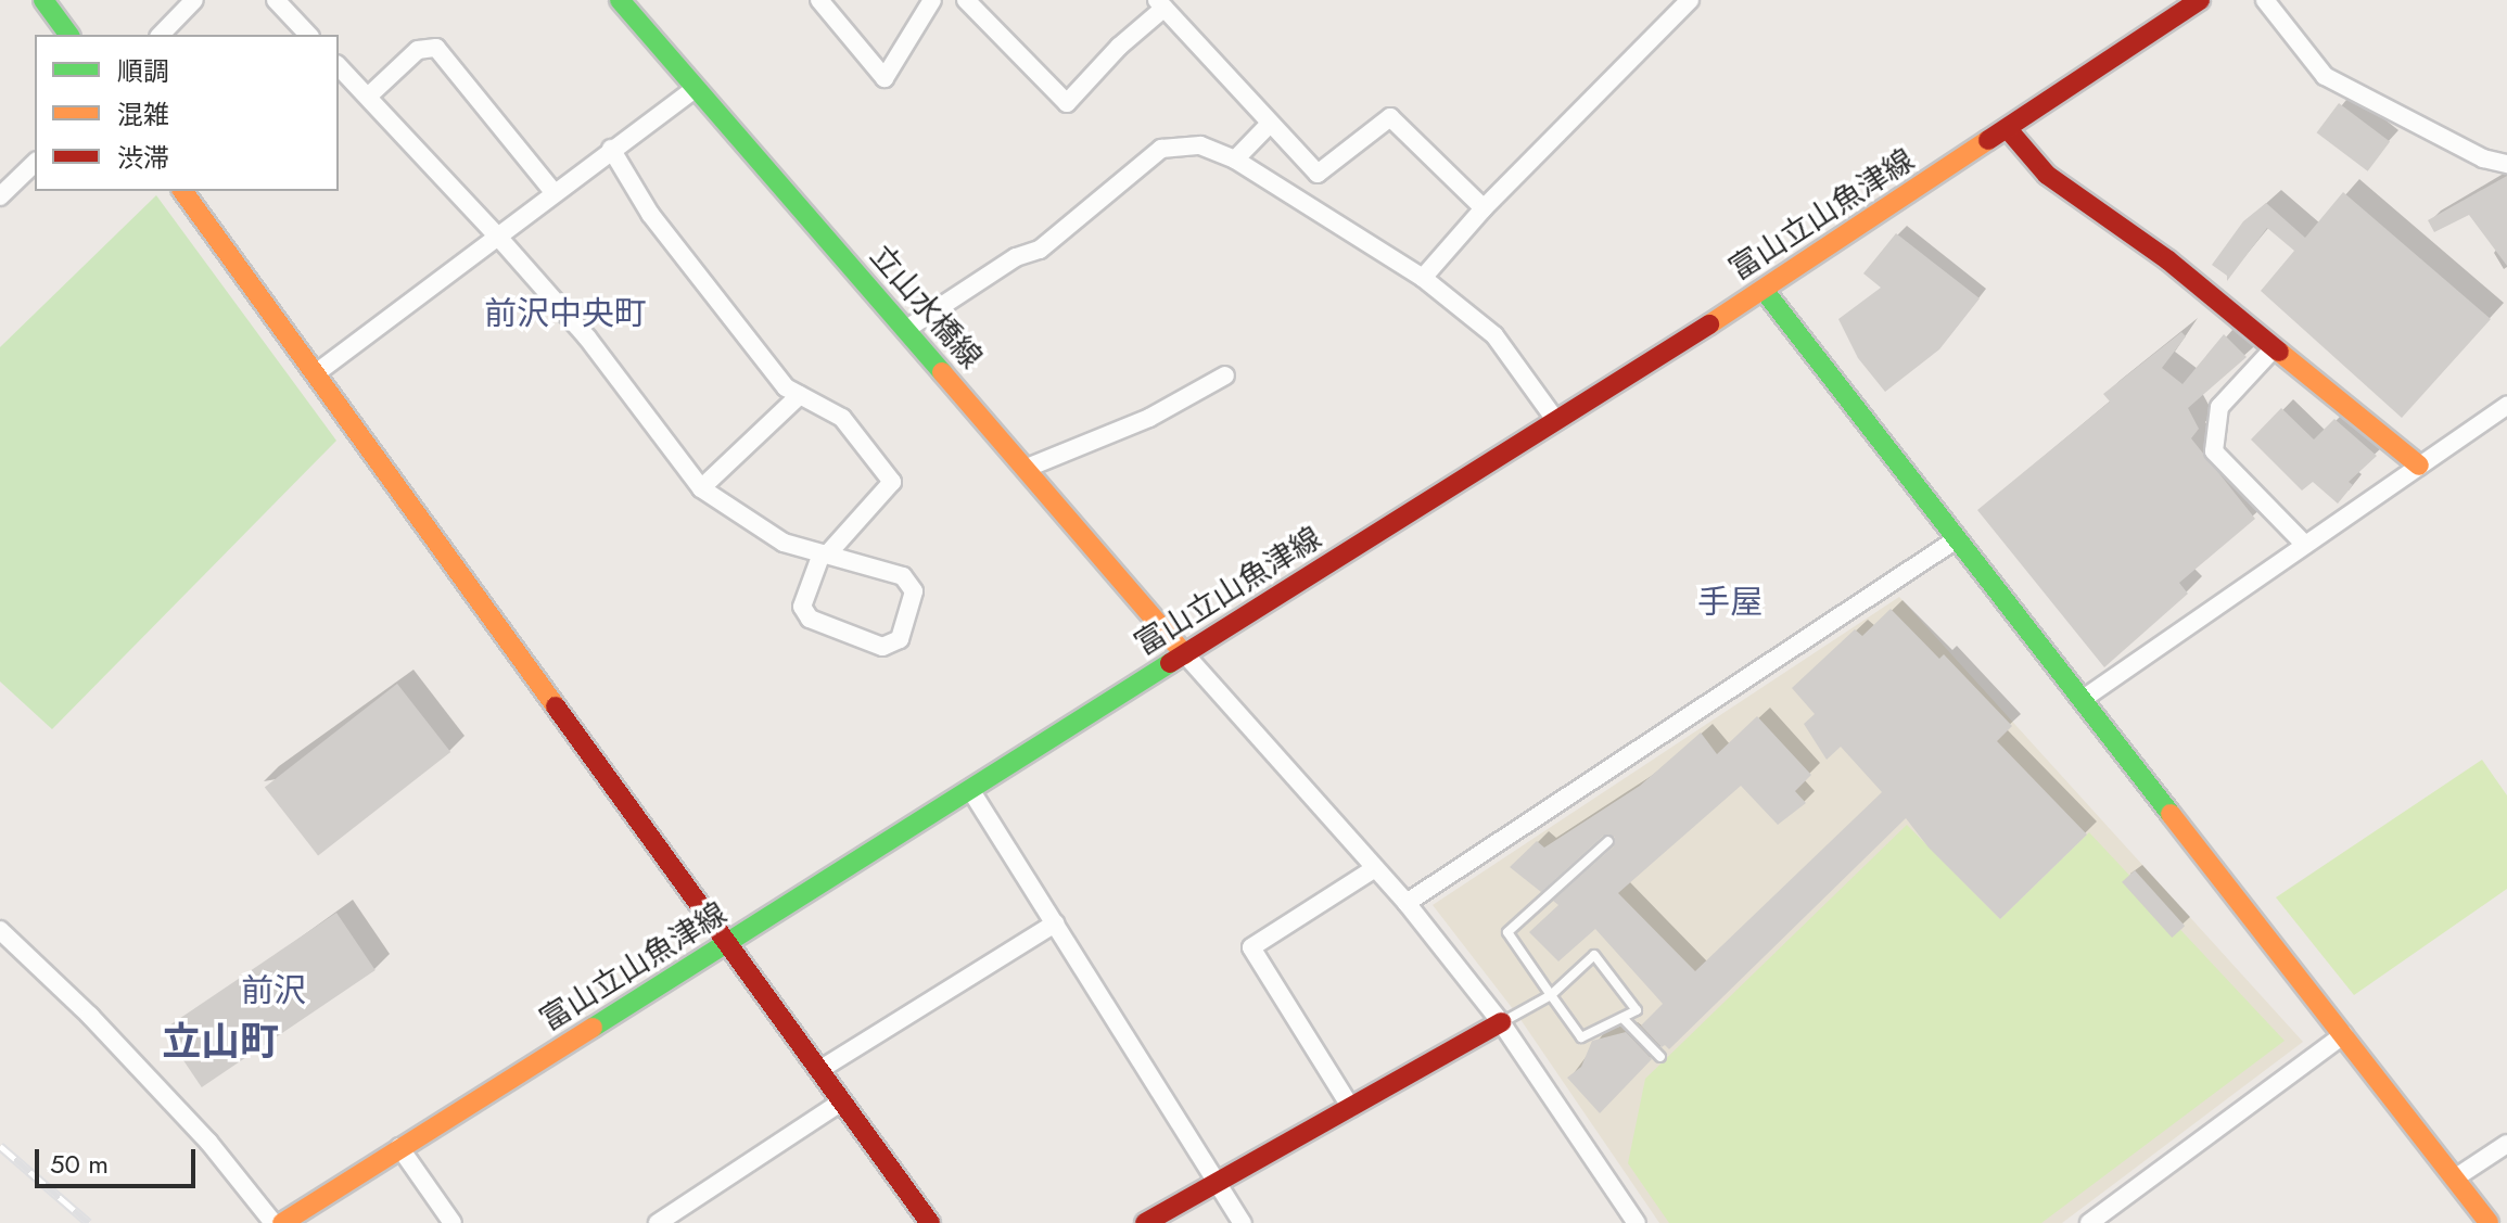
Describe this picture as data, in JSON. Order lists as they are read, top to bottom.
{
  "streets": {
    "street": ["富山立山魚津線", "立山水橋線"]
  },
  "crossings": [
    ["富山立山魚津線", "立山水橋線"]
  ],
  "districts": [
    "前沢中央町",
    "手屋",
    "前沢",
    "立山町"
  ],
  "legend": ["順調", "混雑", "渋滞"],
  "scale_bar": "50 m"
}
